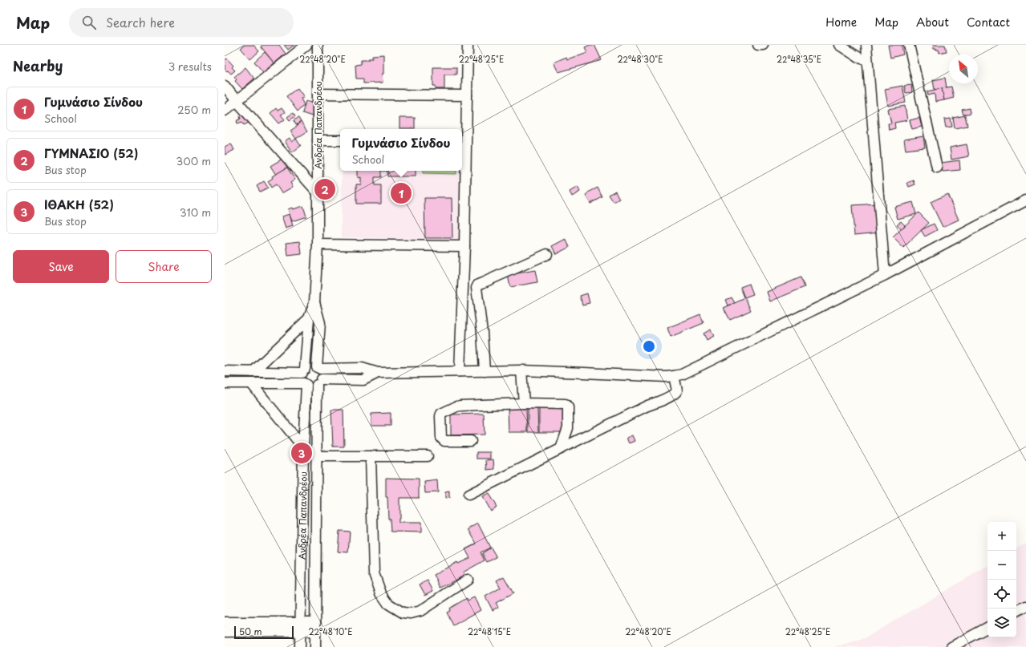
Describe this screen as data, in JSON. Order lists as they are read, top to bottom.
{
  "streets": {
    "street": ["Ανδρέα Παπανδρέου"]
  },
  "scale_bar": "50 m",
  "north": "top left",
  "page": {
    "header": "Map",
    "search": "Search here",
    "nav": [
      "Home",
      "Map",
      "About",
      "Contact"
    ],
    "heading": ["Nearby", "3 results"],
    "list": [
      {
        "mark": "1",
        "name": "Γυμνάσιο Σίνδου",
        "note": "School",
        "value": "250 m"
      },
      {
        "mark": "2",
        "name": "ΓΥΜΝΑΣΙΟ (52)",
        "note": "Bus stop",
        "value": "300 m"
      },
      {
        "mark": "3",
        "name": "ΙΘΑΚΗ (52)",
        "note": "Bus stop",
        "value": "310 m"
      }
    ],
    "popup": ["Γυμνάσιο Σίνδου", "School"],
    "pins": ["2", "1", "3"],
    "buttons": ["Save", "Share"],
    "map_buttons": ["+", "−"],
    "scale": "50 m"
  },
  "coordinates": [
    "22°48'20\"E",
    "22°48'25\"E",
    "22°48'30\"E",
    "22°48'35\"E",
    "22°48'10\"E",
    "22°48'15\"E"
  ]
}
